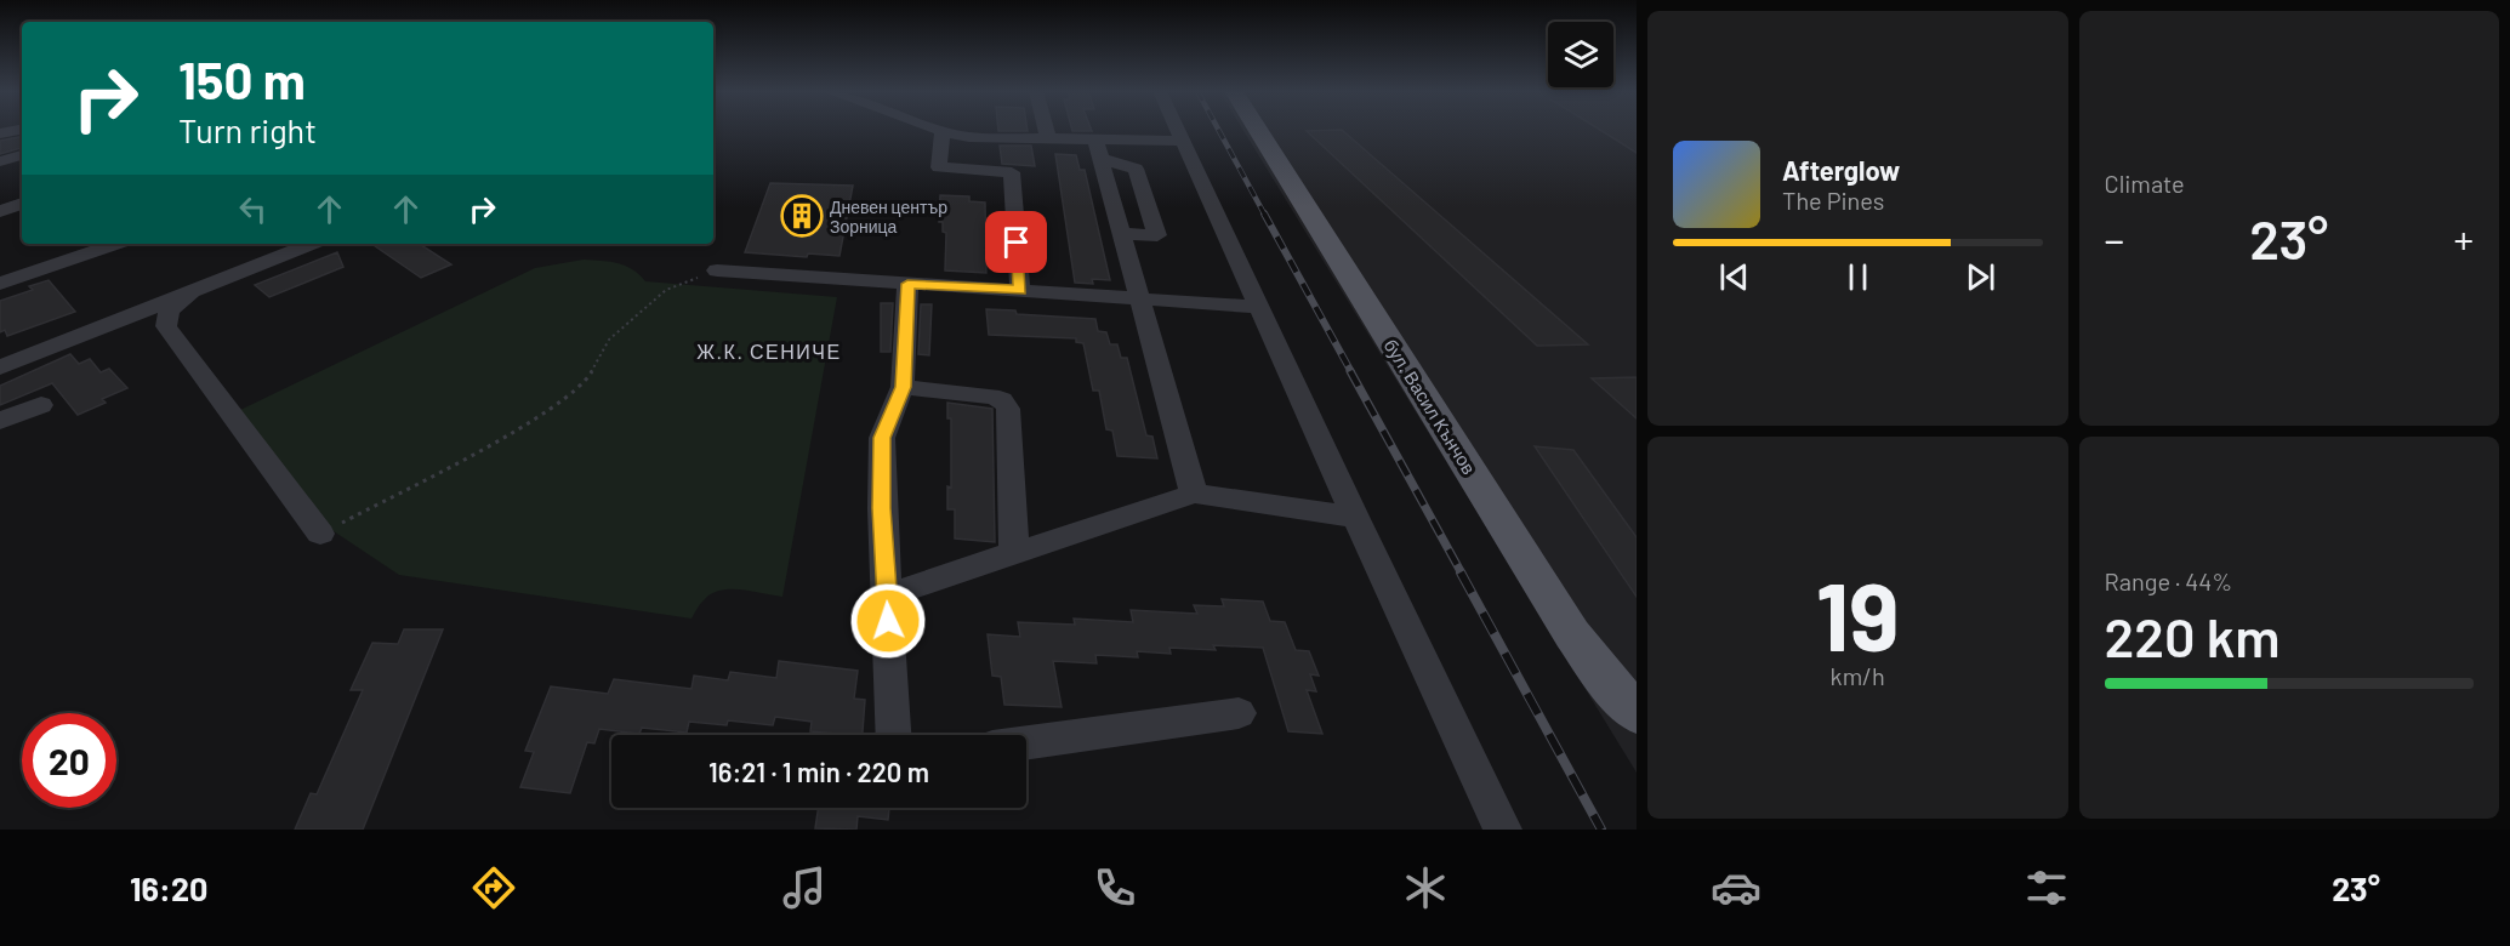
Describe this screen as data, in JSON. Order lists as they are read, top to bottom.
{
  "streets": {
    "main road": ["бул. Васил Кънчов"]
  },
  "districts": ["Ж.К. СЕНИЧЕ"],
  "places": {
    "building": ["Дневен център Зорница"]
  },
  "page": {
    "tile": [
      "Climate",
      ["19", "km/h"],
      ["Range · 44%", "220 km"]
    ],
    "turn": ["150 m", "Turn right"],
    "song": ["Afterglow", "The Pines"],
    "heat": ["−", "23°", "+"],
    "limit": "20",
    "trip": "16:21 · 1 min · 220 m",
    "tabs": ["16:20", "23°"]
  }
}
